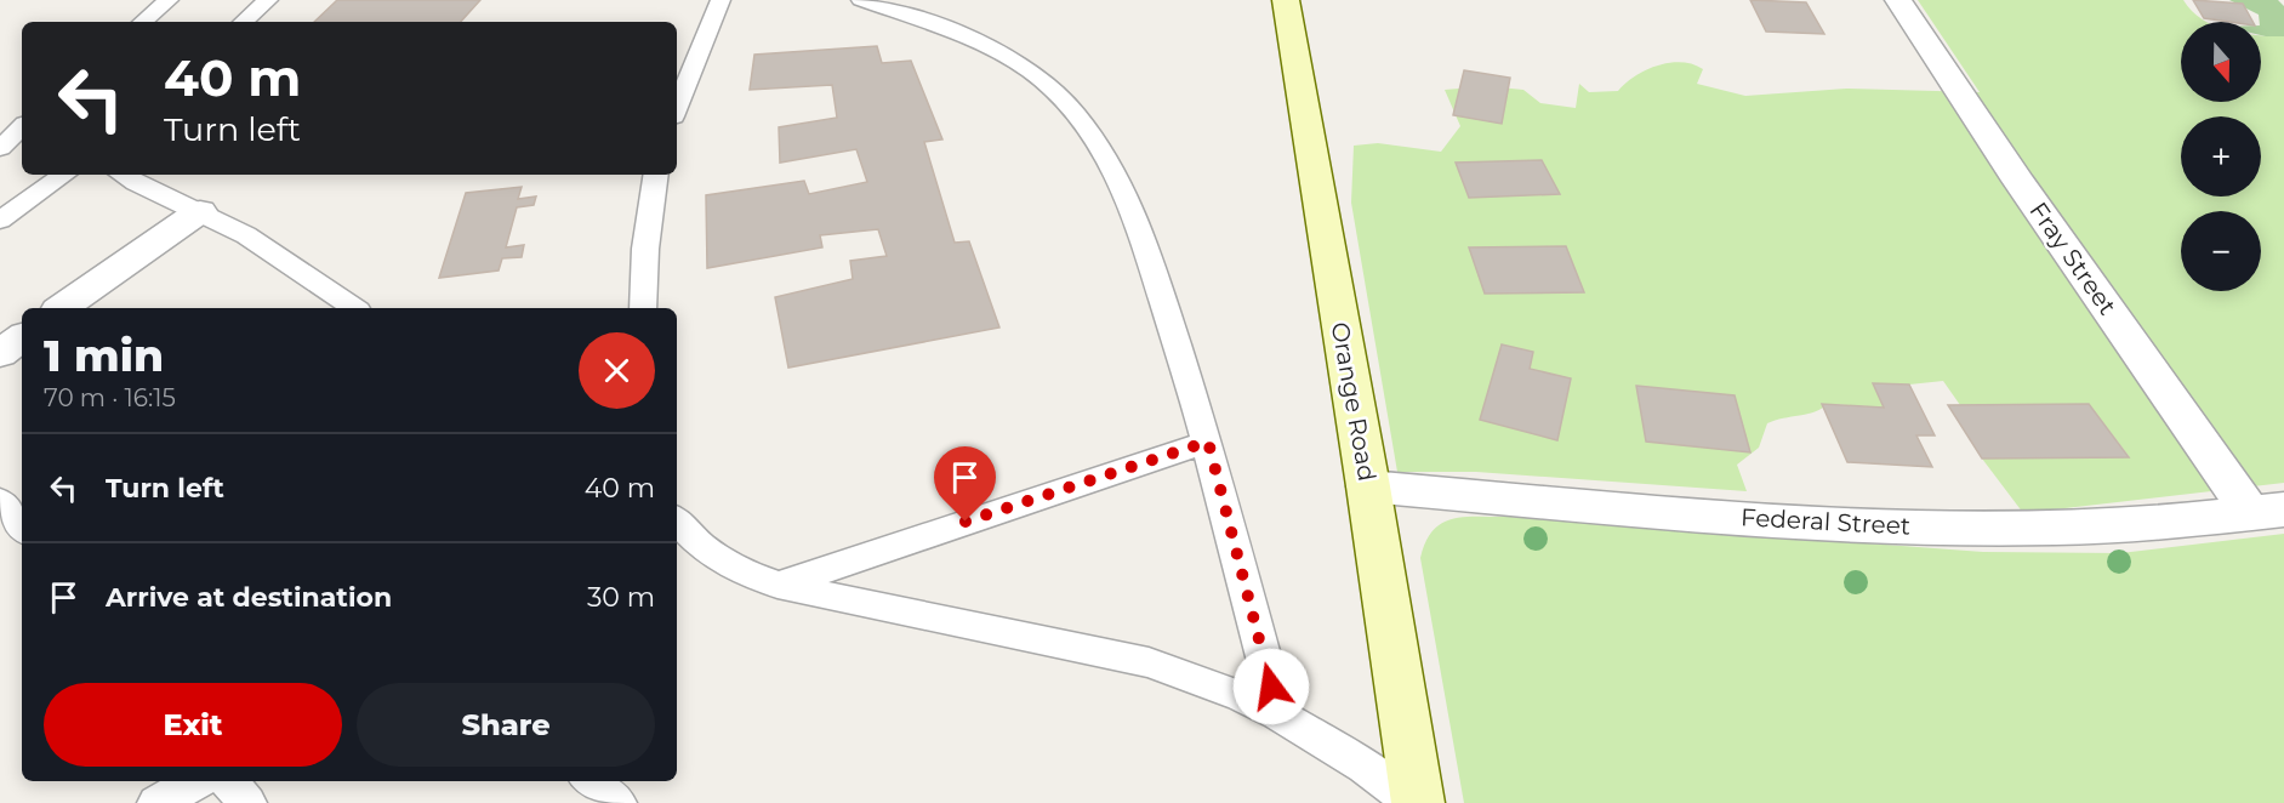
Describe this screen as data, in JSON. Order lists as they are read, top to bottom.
{
  "streets": {
    "main road": ["Orange Road"],
    "street": ["Fray Street", "Federal Street"]
  },
  "crossings": [
    ["Fray Street", "Federal Street"],
    ["Orange Road", "Federal Street"]
  ],
  "north": "bottom",
  "page": {
    "map_buttons": ["+", "−"],
    "turn": ["40 m", "Turn left"],
    "heading": ["1 min", "70 m · 16:15"],
    "list": [
      {
        "name": "Turn left",
        "value": "40 m"
      },
      {
        "name": "Arrive at destination",
        "value": "30 m"
      }
    ],
    "buttons": ["Exit", "Share"]
  }
}
